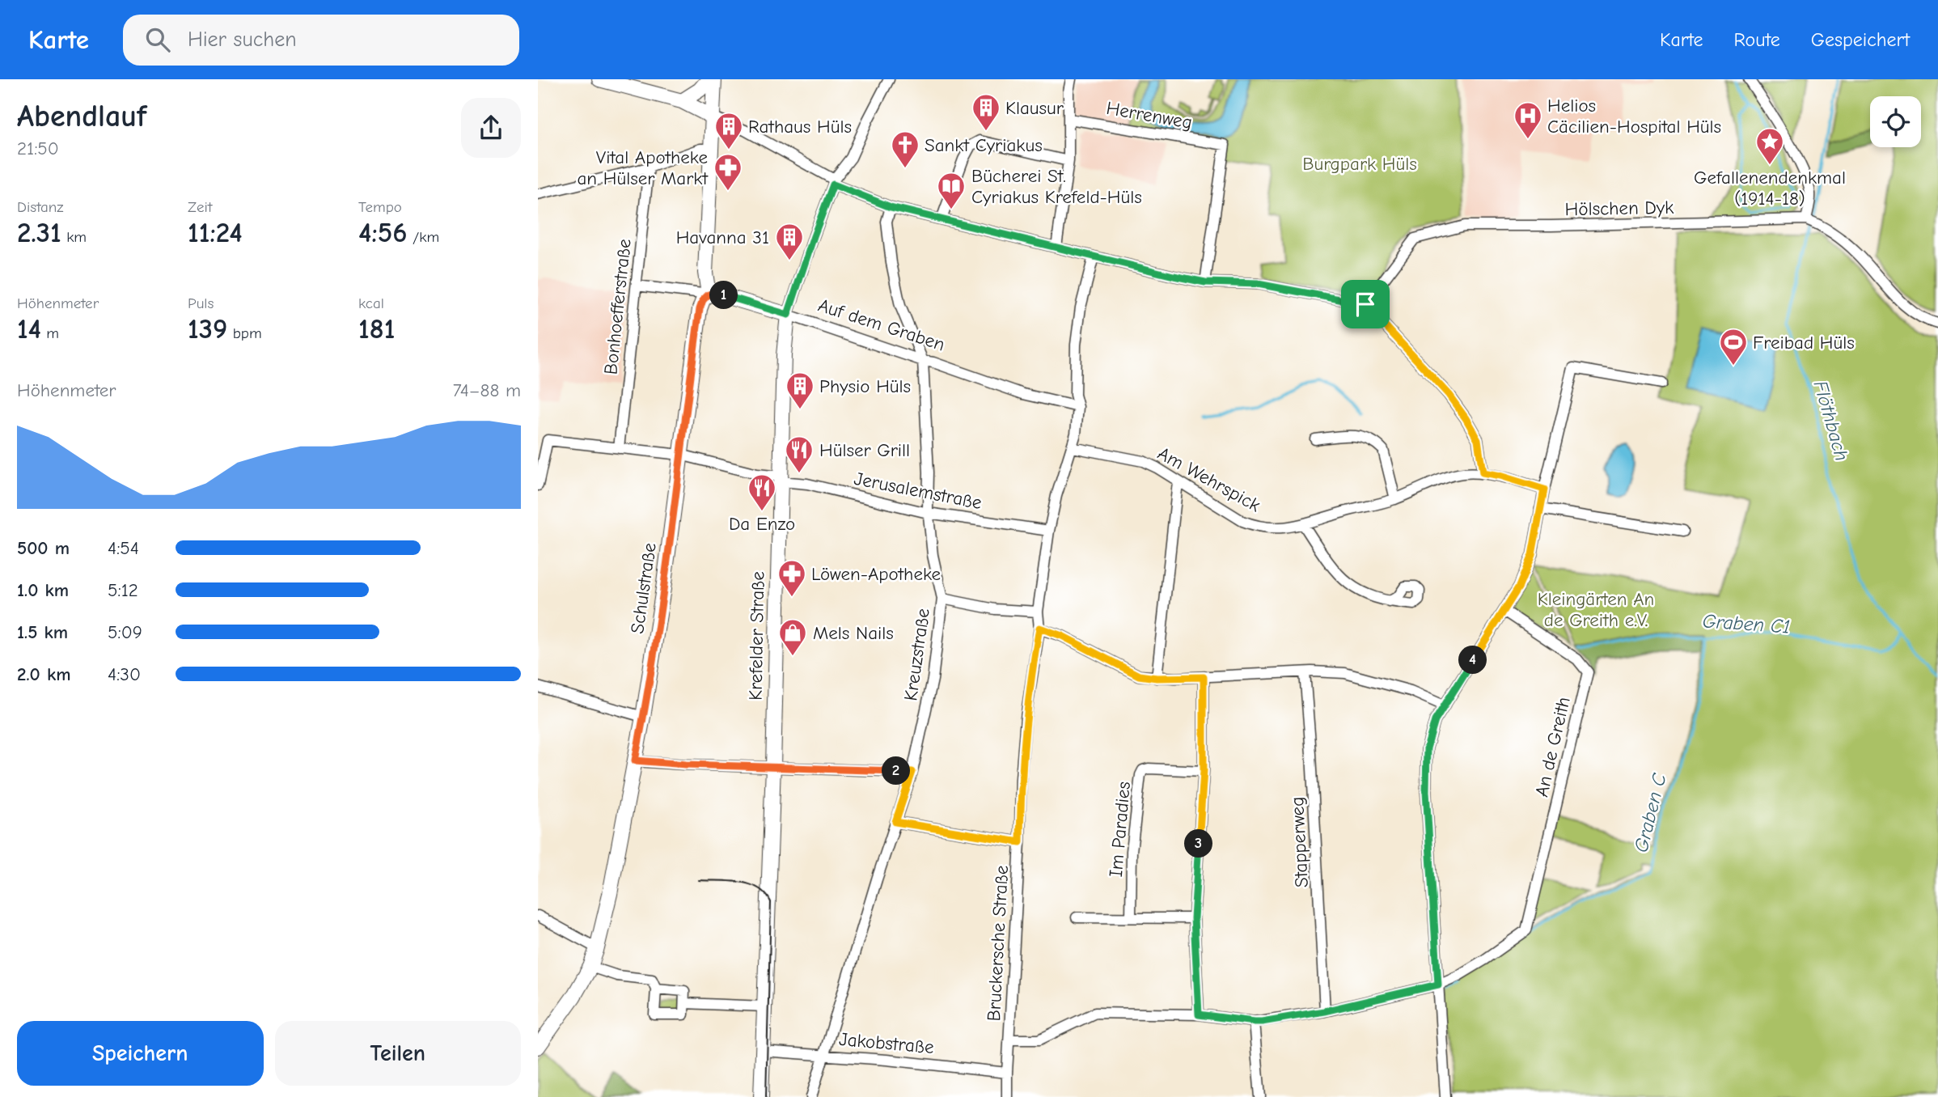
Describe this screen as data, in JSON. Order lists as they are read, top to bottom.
{
  "streets": {
    "street": [
      "Herrenweg",
      "Hölschen Dyk",
      "Bonhoefferstraße",
      "Auf dem Graben",
      "Am Wehrspick",
      "Jerusalemstraße",
      "Schulstraße",
      "Krefelder Straße",
      "Kreuzstraße",
      "An de Greith",
      "Im Paradies",
      "Stapperweg",
      "Bruckersche Straße",
      "Jakobstraße"
    ]
  },
  "crossings": [
    ["Bonhoefferstraße", "Auf dem Graben"],
    ["Bonhoefferstraße", "Jerusalemstraße"],
    ["Auf dem Graben", "Schulstraße"],
    ["Auf dem Graben", "Krefelder Straße"],
    ["Auf dem Graben", "Kreuzstraße"],
    ["Auf dem Graben", "Bruckersche Straße"],
    ["Am Wehrspick", "Bruckersche Straße"],
    ["Jerusalemstraße", "Schulstraße"],
    ["Jerusalemstraße", "Krefelder Straße"],
    ["Jerusalemstraße", "Kreuzstraße"],
    ["Jerusalemstraße", "Bruckersche Straße"],
    ["Krefelder Straße", "Jakobstraße"],
    ["Kreuzstraße", "Jakobstraße"],
    ["Bruckersche Straße", "Jakobstraße"]
  ],
  "water": ["Flöthbach", "Graben C1", "Graben C"],
  "parks": ["Burgpark Hüls", "Kleingärten An de Greith e.V."],
  "places": {
    "building": [
      "Klausur",
      "Rathaus Hüls",
      "Havanna 31",
      "Physio Hüls"
    ],
    "hospital": ["Helios Cäcilien-Hospital Hüls"],
    "place": ["Gefallenendenkmal (1914-18)"],
    "church": ["Sankt Cyriakus"],
    "pharmacy": ["Vital Apotheke an Hülser Markt", "Löwen-Apotheke"],
    "library": ["Bücherei St. Cyriakus Krefeld-Hüls"],
    "sports": ["Freibad Hüls"],
    "restaurant": ["Hülser Grill", "Da Enzo"],
    "shop": ["Mels Nails"]
  },
  "page": {
    "header": "Karte",
    "search": "Hier suchen",
    "nav": ["Karte", "Route", "Gespeichert"],
    "heading": ["Abendlauf", "21:50"],
    "stats": [
      ["Distanz", "2.31 km"],
      ["Zeit", "11:24"],
      ["Tempo", "4:56 /km"],
      ["Höhenmeter", "14 m"],
      ["Puls", "139 bpm"],
      ["kcal", "181"]
    ],
    "pins": [
      "1",
      "4",
      "2",
      "3"
    ],
    "chart": ["Höhenmeter", "74–88 m"],
    "list": [
      {
        "name": "500 m",
        "note": "4:54"
      },
      {
        "name": "1.0 km",
        "note": "5:12"
      },
      {
        "name": "1.5 km",
        "note": "5:09"
      },
      {
        "name": "2.0 km",
        "note": "4:30"
      }
    ],
    "buttons": ["Speichern", "Teilen"]
  }
}
